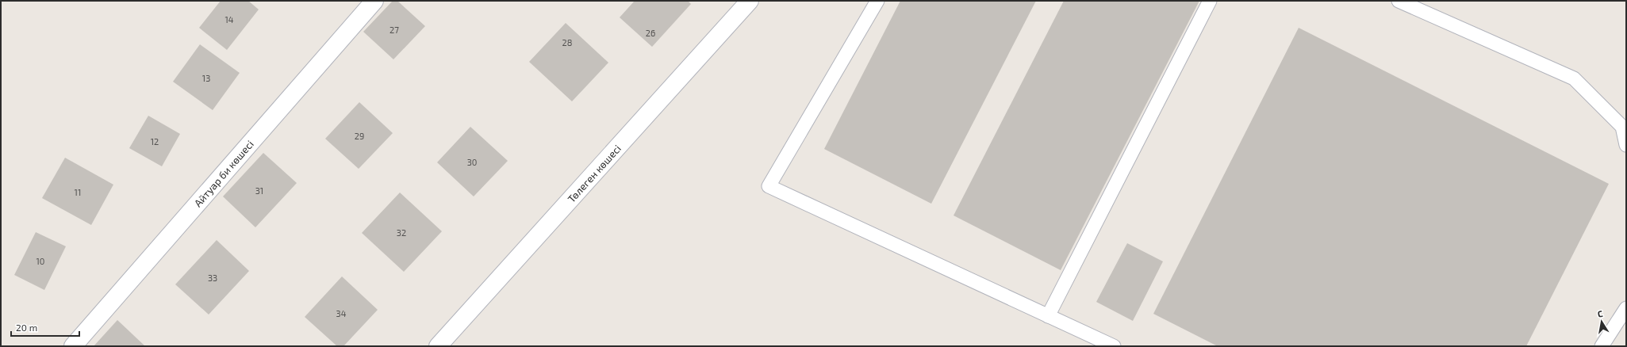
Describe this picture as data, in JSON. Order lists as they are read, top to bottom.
{
  "streets": {
    "street": ["Айтуар би көшесі", "Төлеген көшесі"]
  },
  "house_numbers": [
    "14",
    "27",
    "26",
    "28",
    "13",
    "29",
    "12",
    "30",
    "31",
    "11",
    "32",
    "10",
    "33",
    "34"
  ],
  "scale_bar": "20 m",
  "north": "top"
}
